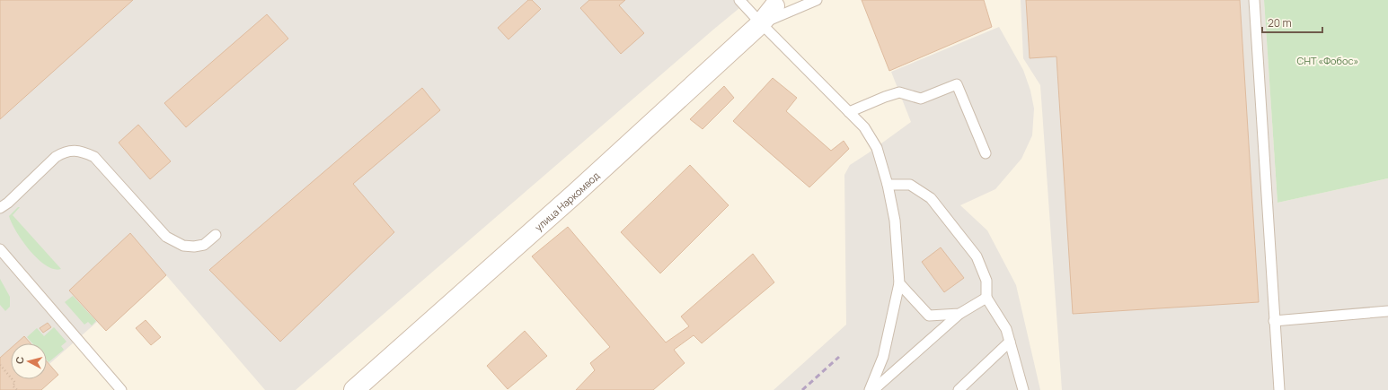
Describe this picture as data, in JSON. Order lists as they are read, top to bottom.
{
  "streets": {
    "street": ["улица Наркомвод"]
  },
  "parks": ["СНТ «Фобос»"],
  "scale_bar": "20 m",
  "north": "left"
}
